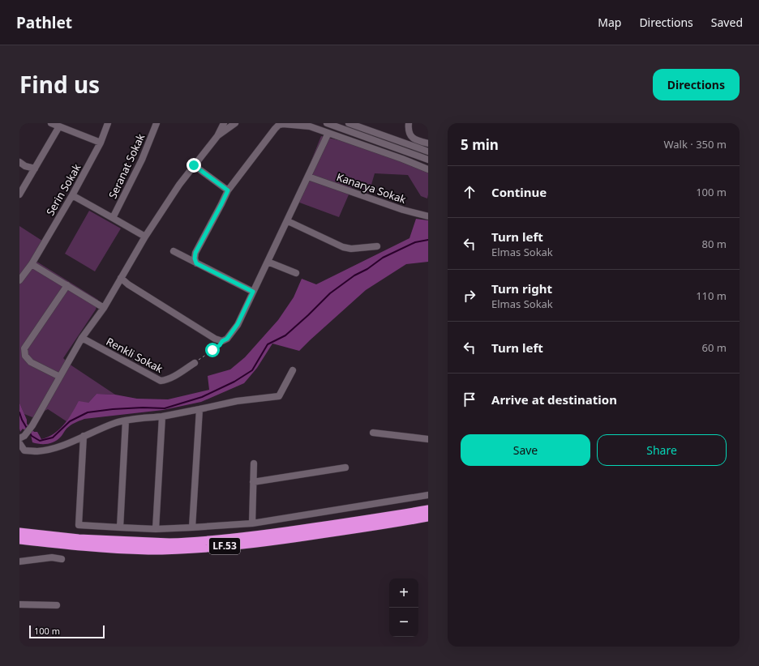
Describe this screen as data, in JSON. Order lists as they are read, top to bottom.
{
  "streets": {
    "highway": ["LF.53"],
    "street": [
      "Seranat Sokak",
      "Kanarya Sokak",
      "Serin Sokak",
      "Renkli Sokak"
    ]
  },
  "scale_bar": "100 m",
  "page": {
    "header": "Pathlet",
    "nav": ["Map", "Directions", "Saved"],
    "title": "Find us",
    "buttons": [
      "Directions",
      ["Save", "Share"]
    ],
    "heading": ["5 min", "Walk · 350 m"],
    "list": [
      ["Continue", "100 m"],
      ["Turn left", "Elmas Sokak", "80 m"],
      ["Turn right", "Elmas Sokak", "110 m"],
      ["Turn left", "60 m"],
      "Arrive at destination"
    ],
    "map_buttons": ["+", "−"],
    "scale": "100 m"
  }
}
